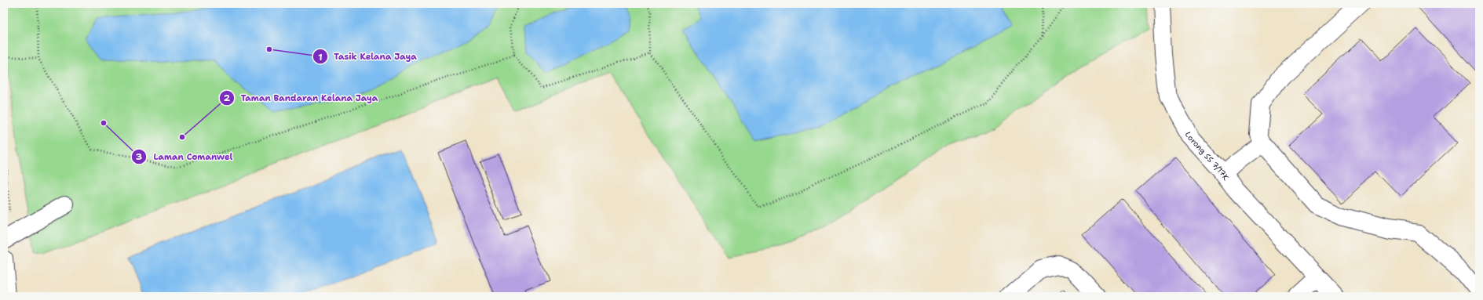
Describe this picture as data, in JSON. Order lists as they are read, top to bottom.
{
  "streets": {
    "main road": ["Lorong SS 7/17K"]
  },
  "places": ["Tasik Kelana Jaya", "Laman Comanwel", "Taman Bandaran Kelana Jaya"]
}
